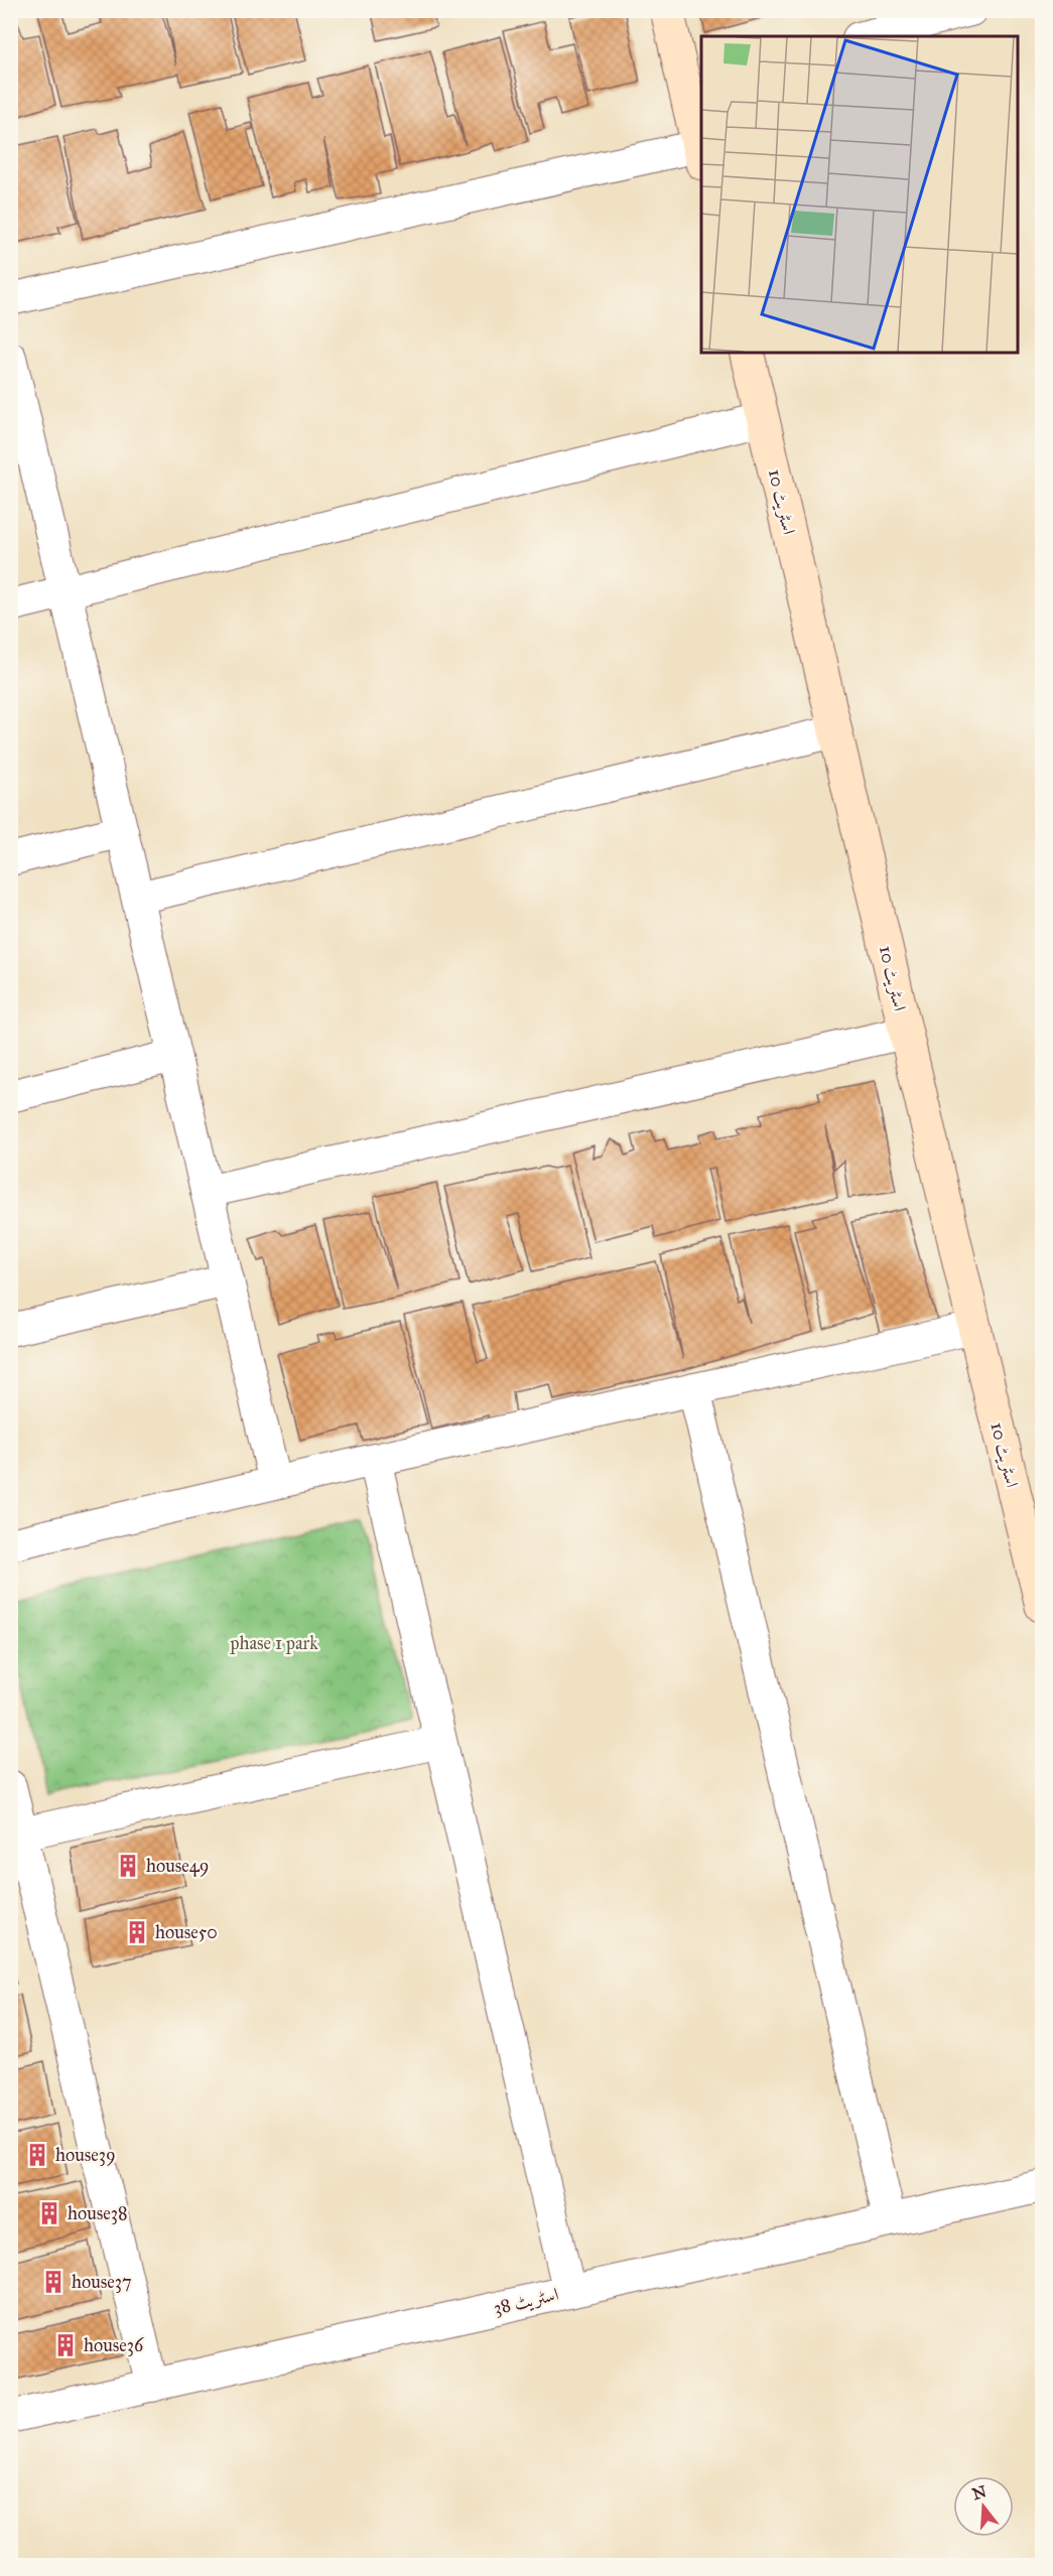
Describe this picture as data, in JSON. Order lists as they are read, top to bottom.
{
  "streets": {
    "street": ["اسٹریٹ 10", "اسٹریٹ 38"]
  },
  "parks": ["phase 1 park"],
  "places": {
    "building": [
      "house49",
      "house50",
      "house39",
      "house38",
      "house37",
      "house36"
    ]
  },
  "north": "top"
}
